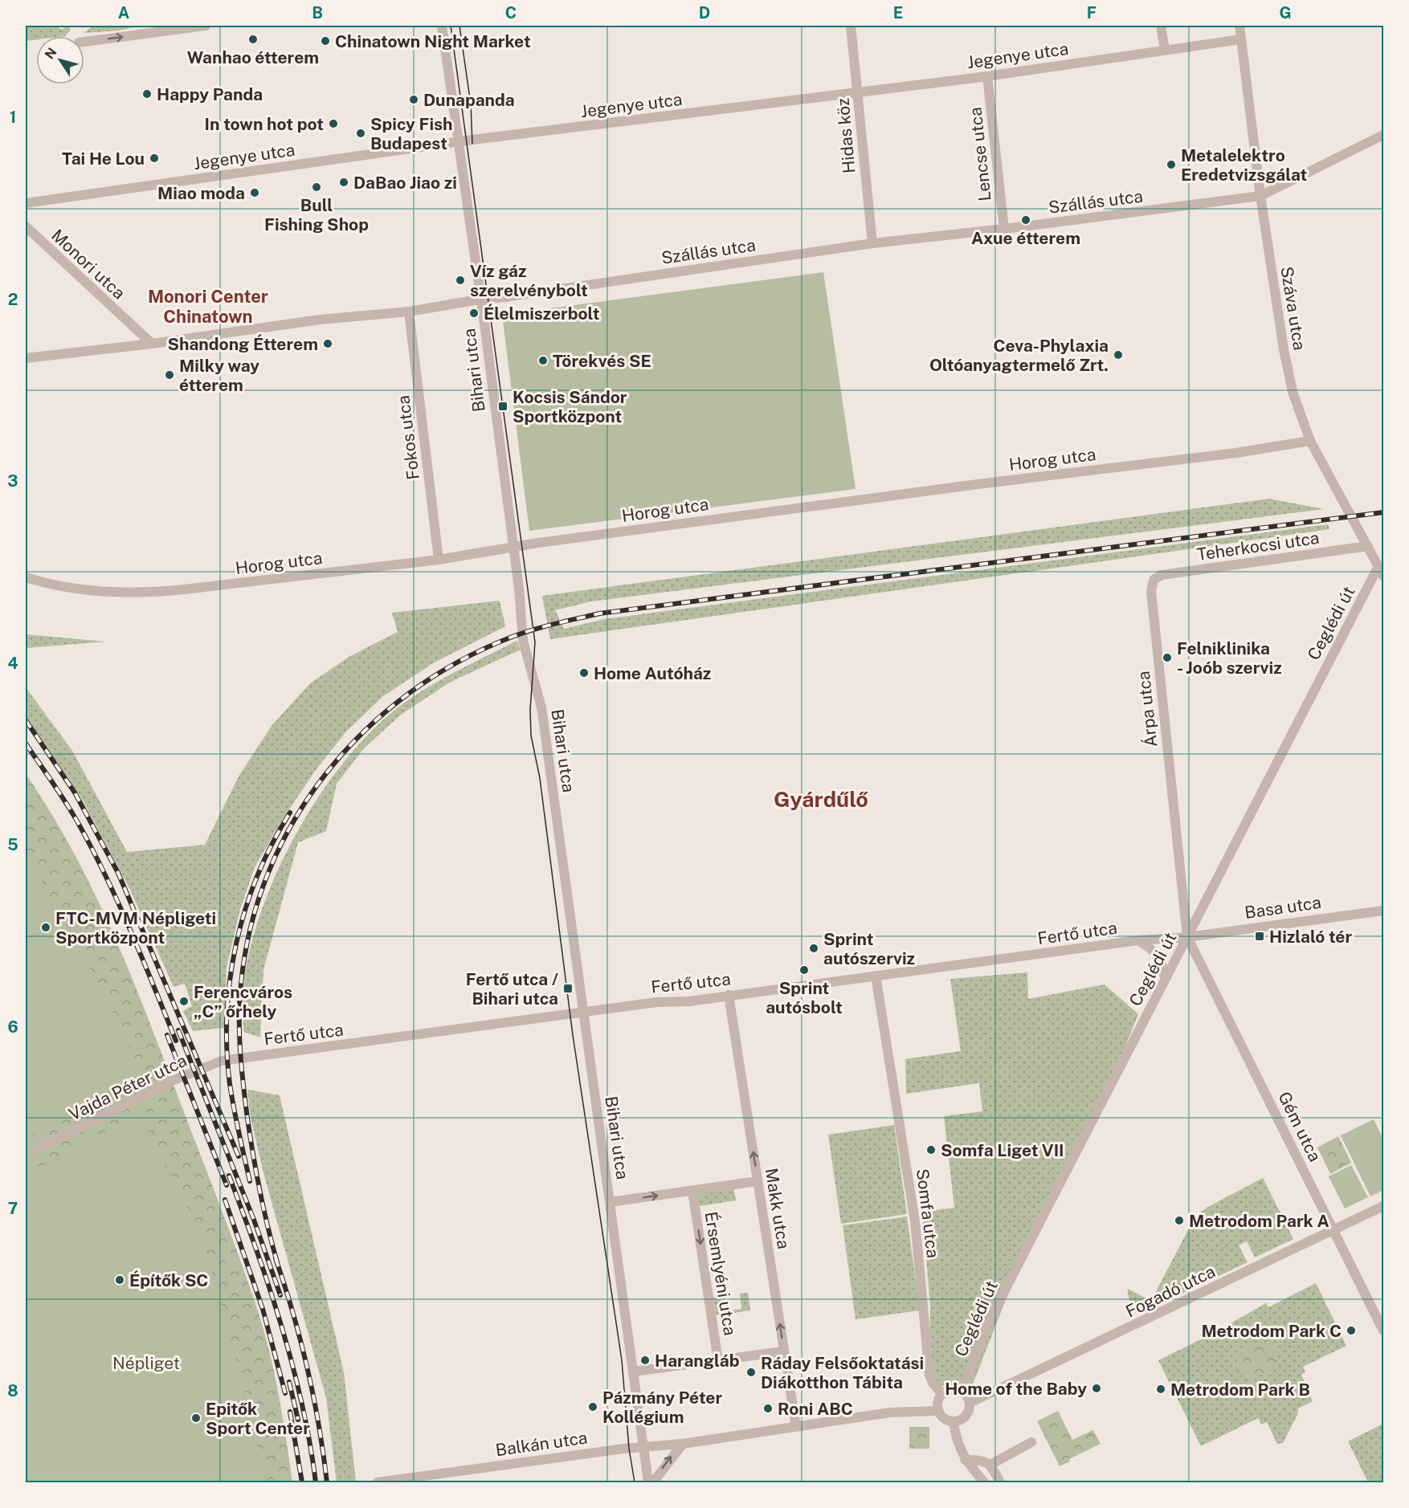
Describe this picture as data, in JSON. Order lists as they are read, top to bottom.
{
  "streets": {
    "street": [
      "Jegenye utca",
      "Hidas köz",
      "Lencse utca",
      "Szállás utca",
      "Monori utca",
      "Száva utca",
      "Bihari utca",
      "Fokos utca",
      "Horog utca",
      "Teherkocsi utca",
      "Ceglédi út",
      "Árpa utca",
      "Basa utca",
      "Fertő utca",
      "Vajda Péter utca",
      "Gém utca",
      "Makk utca",
      "Somfa utca",
      "Érsemlyéni utca",
      "Fogadó utca",
      "Balkán utca"
    ]
  },
  "crossings": [
    ["Jegenye utca", "Hidas köz"],
    ["Jegenye utca", "Lencse utca"],
    ["Jegenye utca", "Száva utca"],
    ["Jegenye utca", "Bihari utca"],
    ["Hidas köz", "Szállás utca"],
    ["Lencse utca", "Szállás utca"],
    ["Szállás utca", "Monori utca"],
    ["Szállás utca", "Száva utca"],
    ["Szállás utca", "Bihari utca"],
    ["Szállás utca", "Fokos utca"],
    ["Száva utca", "Horog utca"],
    ["Száva utca", "Teherkocsi utca"],
    ["Száva utca", "Ceglédi út"],
    ["Bihari utca", "Horog utca"],
    ["Bihari utca", "Fertő utca"],
    ["Bihari utca", "Balkán utca"],
    ["Fokos utca", "Horog utca"],
    ["Teherkocsi utca", "Árpa utca"],
    ["Ceglédi út", "Árpa utca"],
    ["Ceglédi út", "Basa utca"],
    ["Ceglédi út", "Gém utca"],
    ["Ceglédi út", "Somfa utca"],
    ["Ceglédi út", "Fogadó utca"],
    ["Ceglédi út", "Balkán utca"],
    ["Árpa utca", "Basa utca"],
    ["Árpa utca", "Gém utca"],
    ["Basa utca", "Gém utca"],
    ["Fertő utca", "Vajda Péter utca"],
    ["Fertő utca", "Makk utca"],
    ["Fertő utca", "Somfa utca"],
    ["Gém utca", "Fogadó utca"],
    ["Makk utca", "Balkán utca"],
    ["Somfa utca", "Fogadó utca"],
    ["Somfa utca", "Balkán utca"],
    ["Fogadó utca", "Balkán utca"]
  ],
  "one_way": ["Makk utca", "Érsemlyéni utca"],
  "districts": ["Monori Center Chinatown", "Gyárdűlő"],
  "parks": ["Népliget"],
  "places": {
    "other": [
      "Wanhao étterem",
      "Chinatown Night Market",
      "Happy Panda",
      "Dunapanda",
      "In town hot pot",
      "Spicy Fish Budapest",
      "Tai He Lou",
      "Metalelektro Eredetvizsgálat",
      "DaBao Jiao zi",
      "Bull Fishing Shop",
      "Miao moda",
      "Axue étterem",
      "Víz gáz szerelvénybolt",
      "Élelmiszerbolt",
      "Shandong Étterem",
      "Ceva-Phylaxia Oltóanyagtermelő Zrt.",
      "Törekvés SE",
      "Milky way étterem",
      "Felniklinika - Joób szerviz",
      "Home Autóház",
      "FTC-MVM Népligeti Sportközpont",
      "Sprint autószerviz",
      "Sprint autósbolt",
      "Ferencváros „C” őrhely",
      "Somfa Liget VII",
      "Metrodom Park A",
      "Építők SC",
      "Metrodom Park C",
      "Harangláb",
      "Ráday Felsőoktatási Diákotthon Tábita",
      "Home of the Baby",
      "Metrodom Park B",
      "Pázmány Péter Kollégium",
      "Roni ABC",
      "Epitők Sport Center"
    ],
    "transit": ["Kocsis Sándor Sportközpont", "Hizlaló tér", "Fertő utca / Bihari utca"]
  },
  "north": "top left",
  "grid": {
    "columns": [
      "A",
      "B",
      "C",
      "D",
      "E",
      "F",
      "G"
    ],
    "rows": [
      "1",
      "2",
      "3",
      "4",
      "5",
      "6",
      "7",
      "8"
    ]
  }
}
